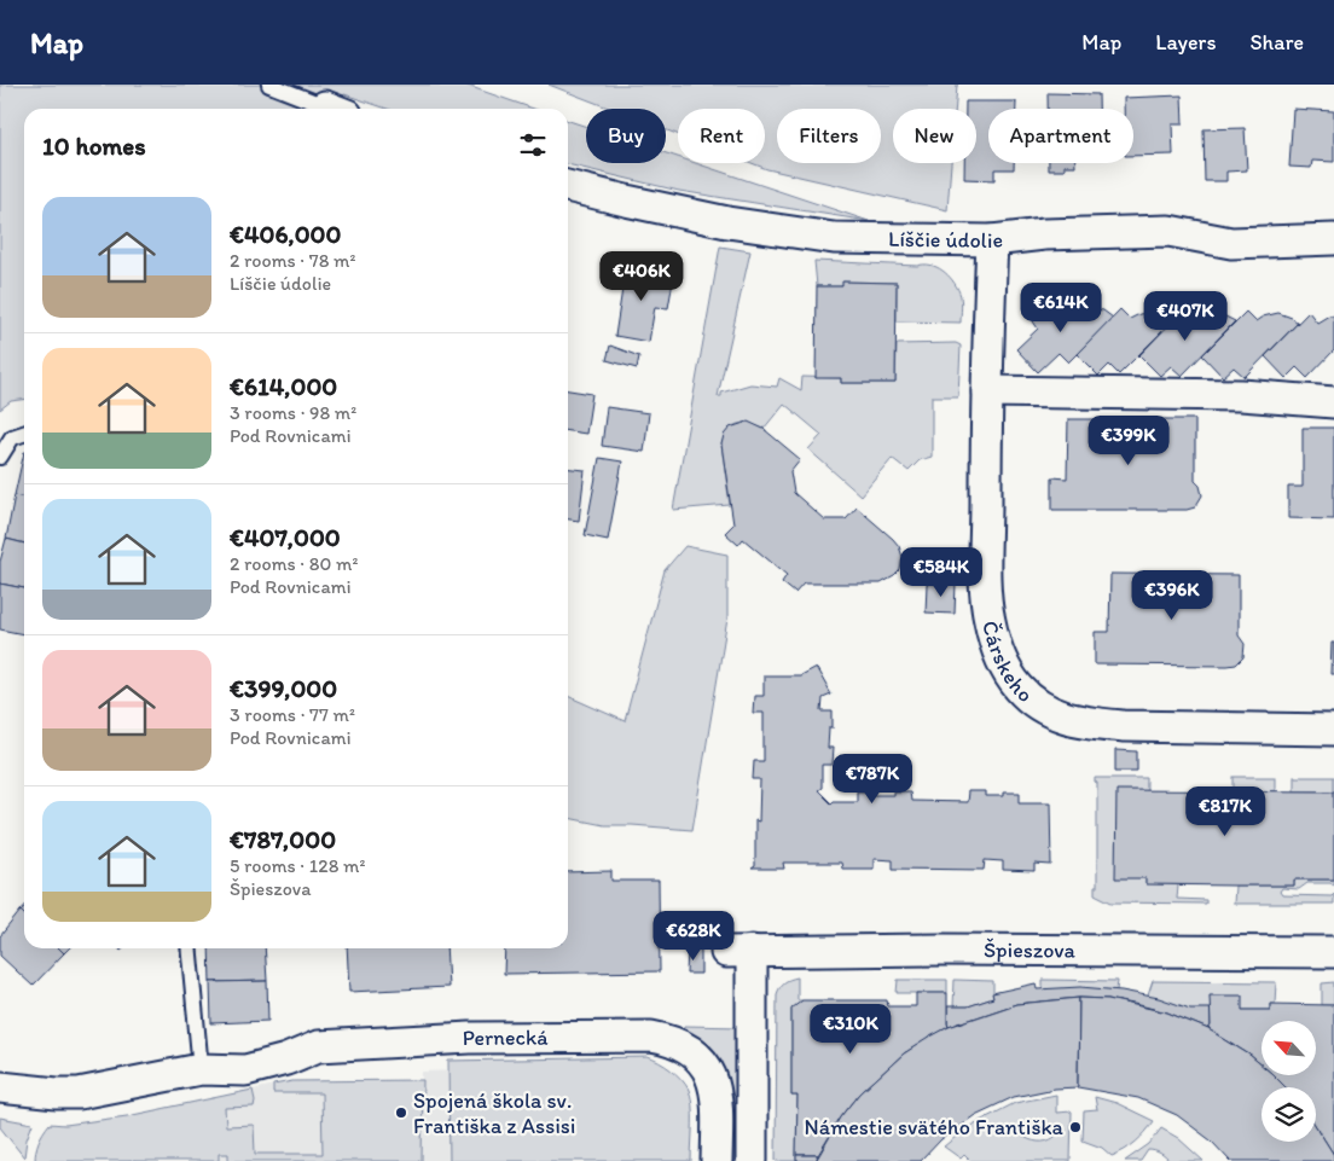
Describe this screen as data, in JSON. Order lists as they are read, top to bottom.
{
  "streets": {
    "street": [
      "Líščie údolie",
      "Čárskeho",
      "Špieszova",
      "Pernecká"
    ]
  },
  "crossings": [
    ["Líščie údolie", "Čárskeho"]
  ],
  "places": ["Spojená škola sv. Františka z Assisi", "Námestie svätého Františka"],
  "north": "top left",
  "page": {
    "header": "Map",
    "nav": ["Map", "Layers", "Share"],
    "chip": [
      "Buy",
      "Rent",
      "Filters",
      "New",
      "Apartment"
    ],
    "heading": "10 homes",
    "list": [
      {
        "name": "€406,000",
        "note": "2 rooms · 78 m² · Líščie údolie"
      },
      {
        "name": "€614,000",
        "note": "3 rooms · 98 m² · Pod Rovnicami"
      },
      {
        "name": "€407,000",
        "note": "2 rooms · 80 m² · Pod Rovnicami"
      },
      {
        "name": "€399,000",
        "note": "3 rooms · 77 m² · Pod Rovnicami"
      },
      {
        "name": "€787,000",
        "note": "5 rooms · 128 m² · Špieszova"
      }
    ],
    "price": [
      "€406K",
      "€614K",
      "€407K",
      "€399K",
      "€584K",
      "€396K",
      "€787K",
      "€817K",
      "€628K",
      "€310K"
    ]
  }
}
